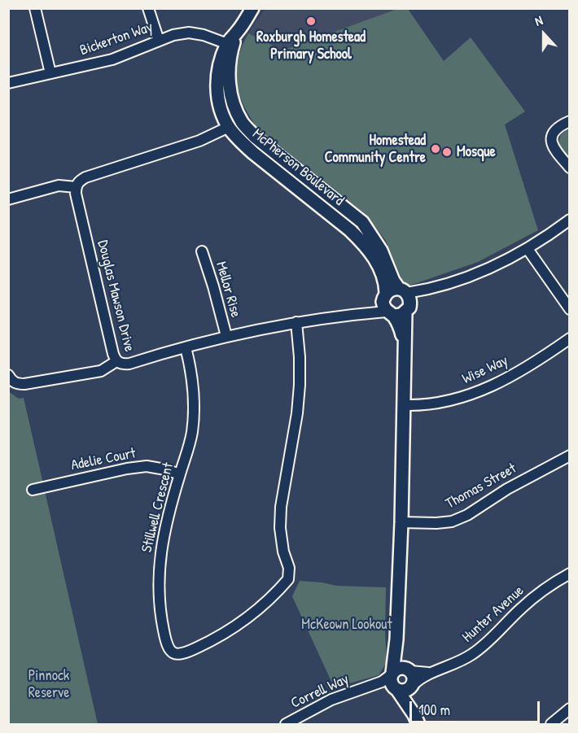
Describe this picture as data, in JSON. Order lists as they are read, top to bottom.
{
  "streets": {
    "street": [
      "Bickerton Way",
      "McPherson Boulevard",
      "Mellor Rise",
      "Douglas Mawson Drive",
      "Wise Way",
      "Adelie Court",
      "Thomas Street",
      "Stillwell Crescent",
      "Hunter Avenue",
      "Correll Way"
    ]
  },
  "crossings": [
    ["Bickerton Way", "McPherson Boulevard"],
    ["McPherson Boulevard", "Douglas Mawson Drive"],
    ["McPherson Boulevard", "Wise Way"],
    ["McPherson Boulevard", "Thomas Street"],
    ["McPherson Boulevard", "Hunter Avenue"],
    ["McPherson Boulevard", "Correll Way"],
    ["Mellor Rise", "Douglas Mawson Drive"],
    ["Douglas Mawson Drive", "Stillwell Crescent"],
    ["Adelie Court", "Stillwell Crescent"],
    ["Hunter Avenue", "Correll Way"]
  ],
  "parks": ["McKeown Lookout", "Pinnock Reserve"],
  "places": ["Roxburgh Homestead Primary School", "Homestead Community Centre", "Mosque"],
  "scale_bar": "100 m",
  "north": "top"
}
